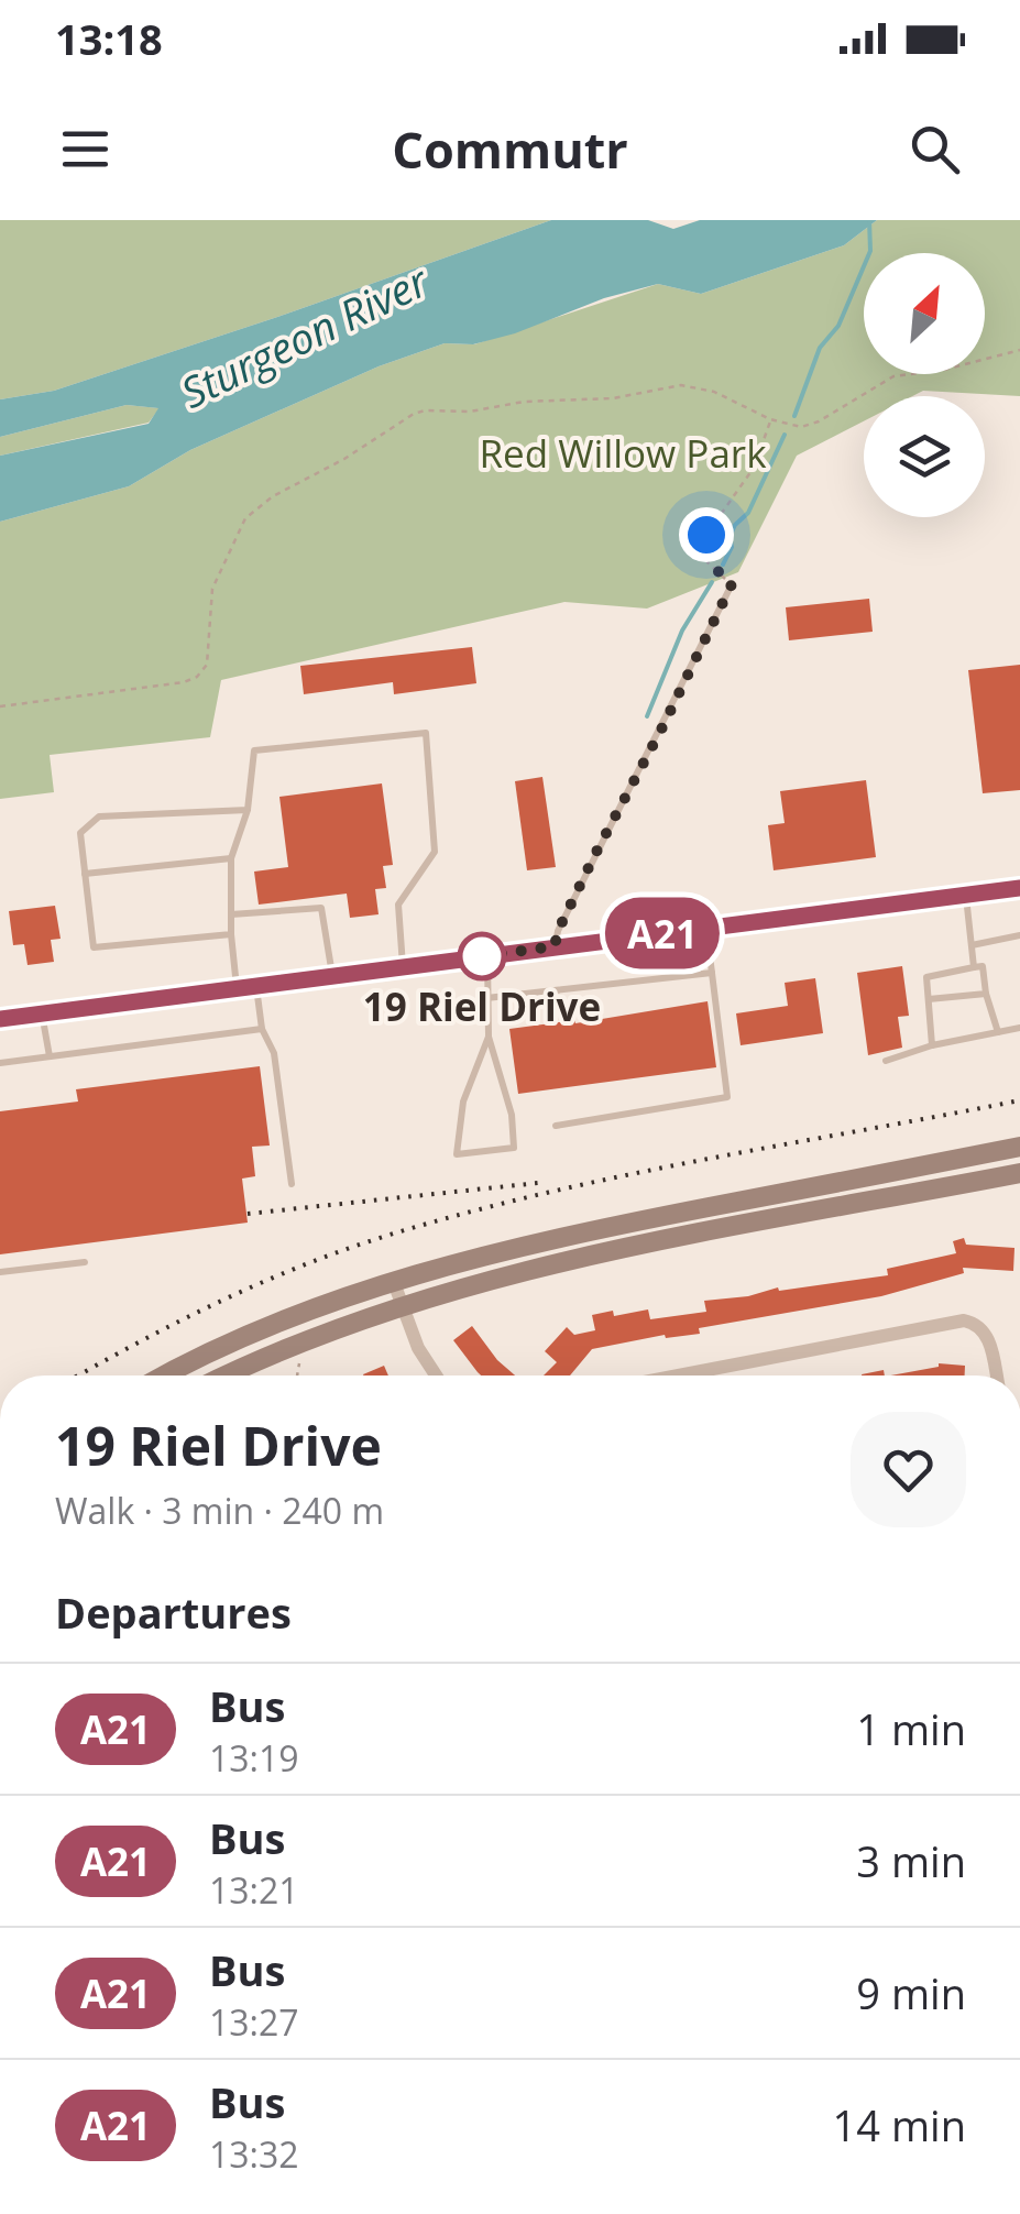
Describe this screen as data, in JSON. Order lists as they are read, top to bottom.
{
  "water": ["Sturgeon River"],
  "parks": ["Red Willow Park"],
  "places": ["19 Riel Drive"],
  "lines": ["bus line A21"],
  "north": "top right",
  "page": {
    "status": "13:18",
    "header": "Commutr",
    "on_map": "A21",
    "heading": [
      ["19 Riel Drive", "Walk · 3 min · 240 m"],
      "Departures"
    ],
    "list": [
      {
        "mark": "A21",
        "name": "Bus",
        "note": "13:19",
        "value": "1 min"
      },
      {
        "mark": "A21",
        "name": "Bus",
        "note": "13:21",
        "value": "3 min"
      },
      {
        "mark": "A21",
        "name": "Bus",
        "note": "13:27",
        "value": "9 min"
      },
      {
        "mark": "A21",
        "name": "Bus",
        "note": "13:32",
        "value": "14 min"
      }
    ]
  }
}
